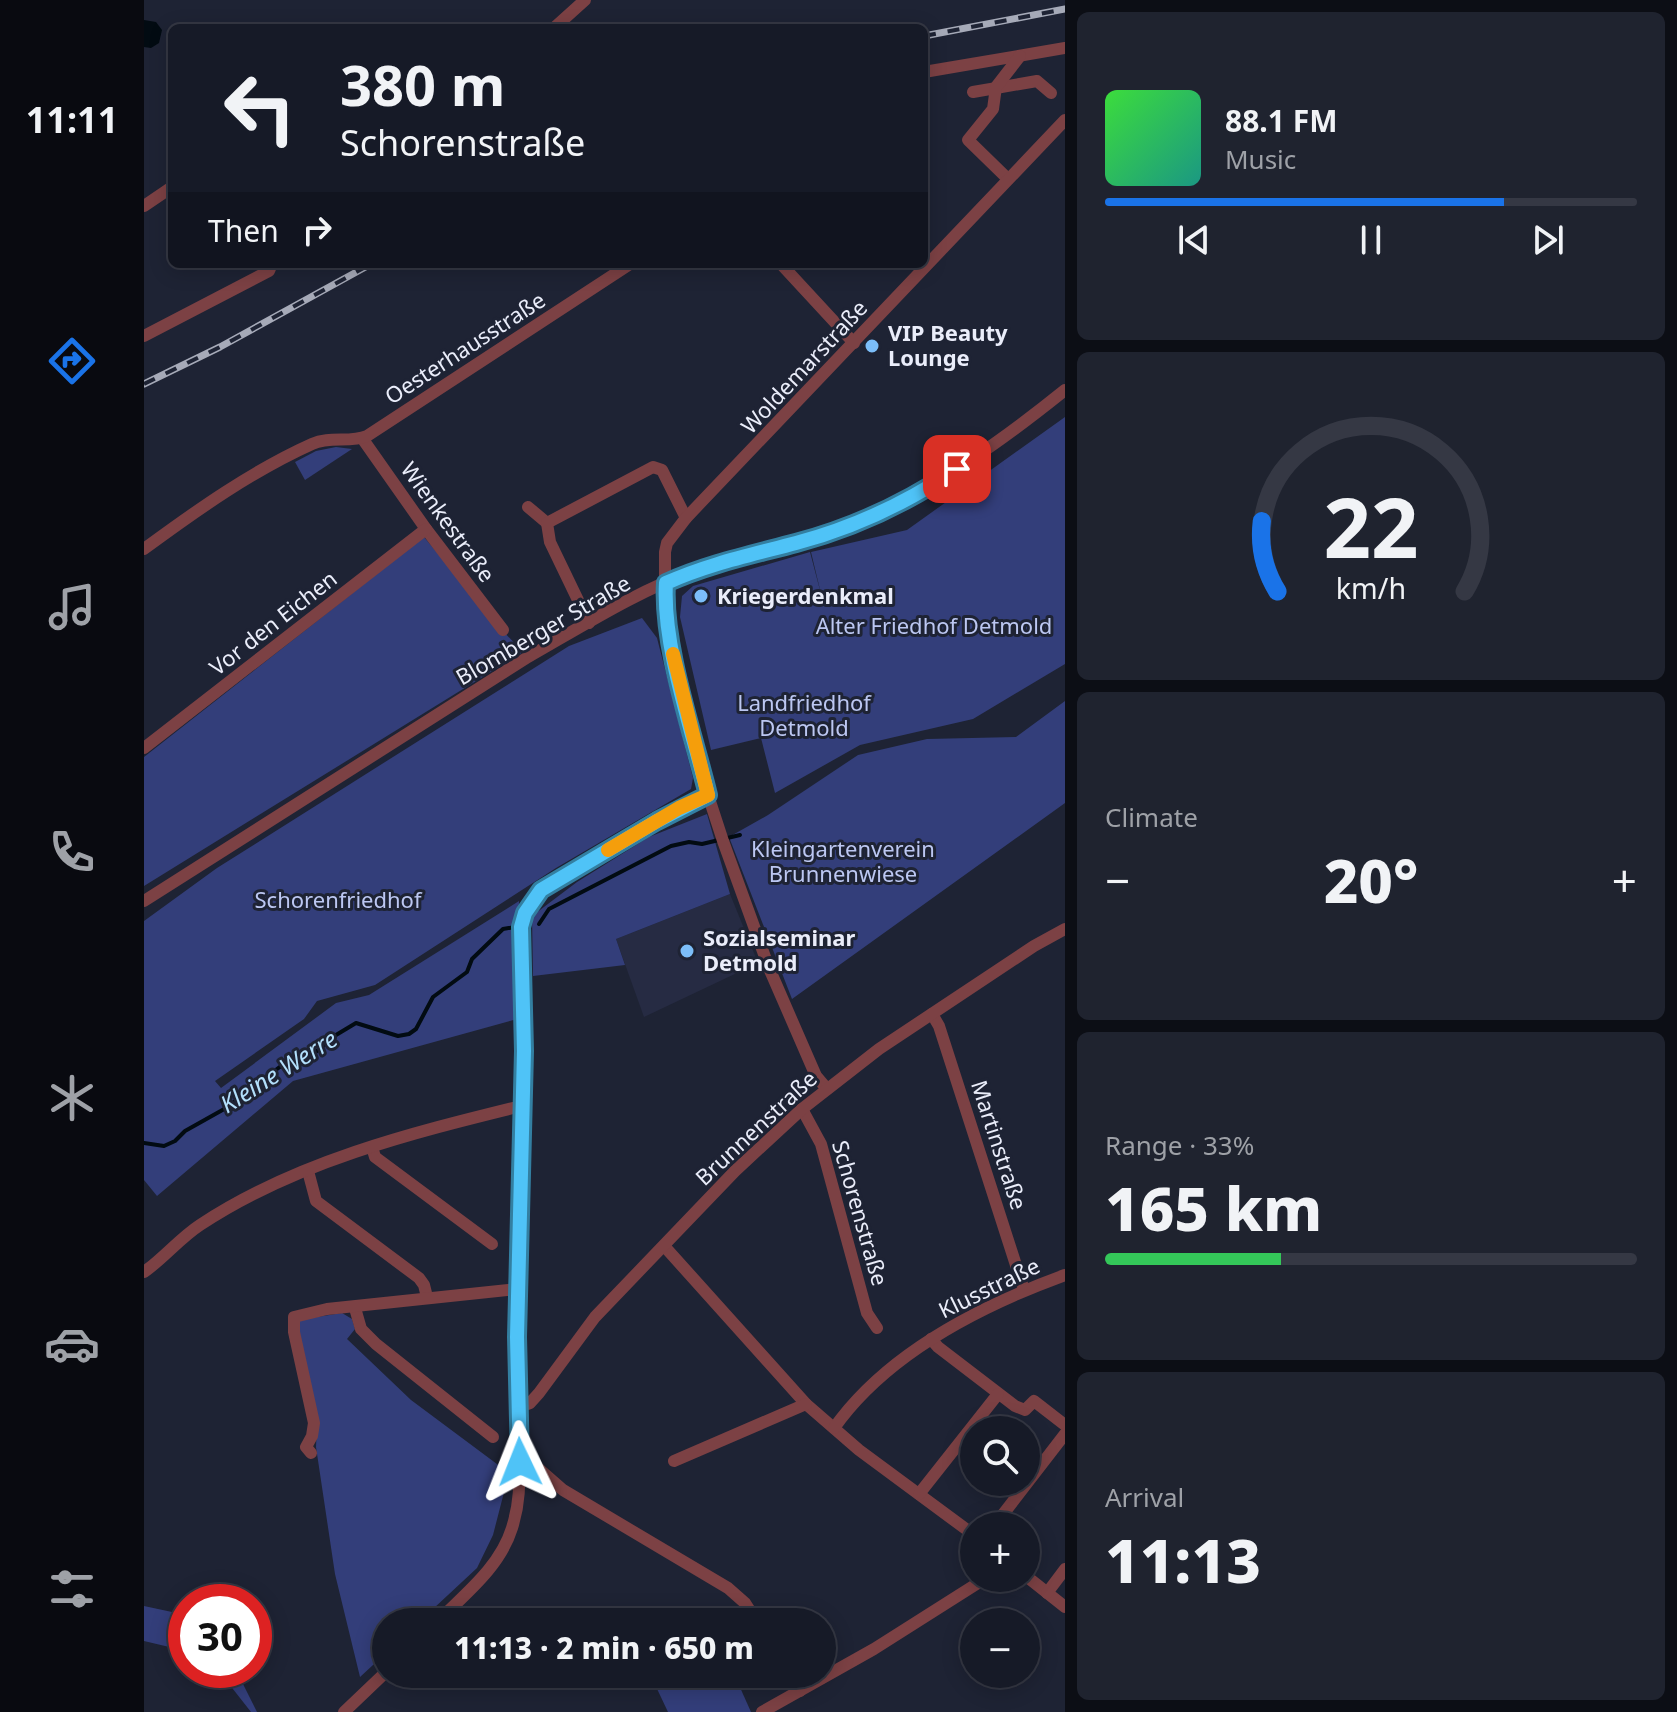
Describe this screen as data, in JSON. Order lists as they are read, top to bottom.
{
  "streets": {
    "street": [
      "Oesterhausstraße",
      "Woldemarstraße",
      "Wienkestraße",
      "Vor den Eichen",
      "Blomberger Straße",
      "Brunnenstraße",
      "Martinstraße",
      "Schorenstraße",
      "Klusstraße"
    ]
  },
  "crossings": [
    ["Oesterhausstraße", "Wienkestraße"],
    ["Woldemarstraße", "Blomberger Straße"],
    ["Wienkestraße", "Vor den Eichen"],
    ["Brunnenstraße", "Martinstraße"],
    ["Brunnenstraße", "Schorenstraße"],
    ["Martinstraße", "Klusstraße"]
  ],
  "water": ["Kleine Werre"],
  "parks": [
    "Alter Friedhof Detmold",
    "Landfriedhof Detmold",
    "Kleingartenverein Brunnenwiese",
    "Schorenfriedhof"
  ],
  "places": ["VIP Beauty Lounge", "Kriegerdenkmal", "Sozialseminar Detmold"],
  "page": {
    "tabs": "11:11",
    "turn": ["380 m", "Schorenstraße"],
    "song": ["88.1 FM", "Music"],
    "then": "Then",
    "tile": [
      "Climate",
      ["Range · 33%", "165 km"],
      ["Arrival", "11:13"]
    ],
    "heat": ["−", "20°", "+"],
    "map_buttons": ["+", "−"],
    "limit": "30",
    "trip": "11:13 · 2 min · 650 m",
    "gauge": ["22", "km/h"]
  }
}
